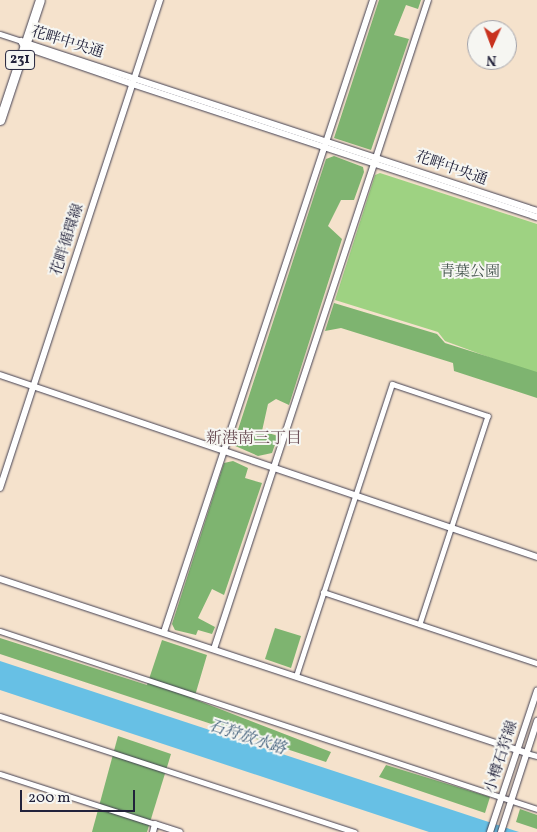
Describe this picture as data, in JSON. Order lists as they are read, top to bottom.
{
  "streets": {
    "highway": ["231"],
    "street": ["花畔中央通", "花畔循環線", "小樽石狩線"]
  },
  "crossings": [
    ["花畔中央通", "231"],
    ["花畔中央通", "花畔循環線"]
  ],
  "districts": ["新港南三丁目"],
  "water": ["石狩放水路"],
  "parks": ["青葉公園"],
  "scale_bar": "200 m",
  "north": "bottom"
}
